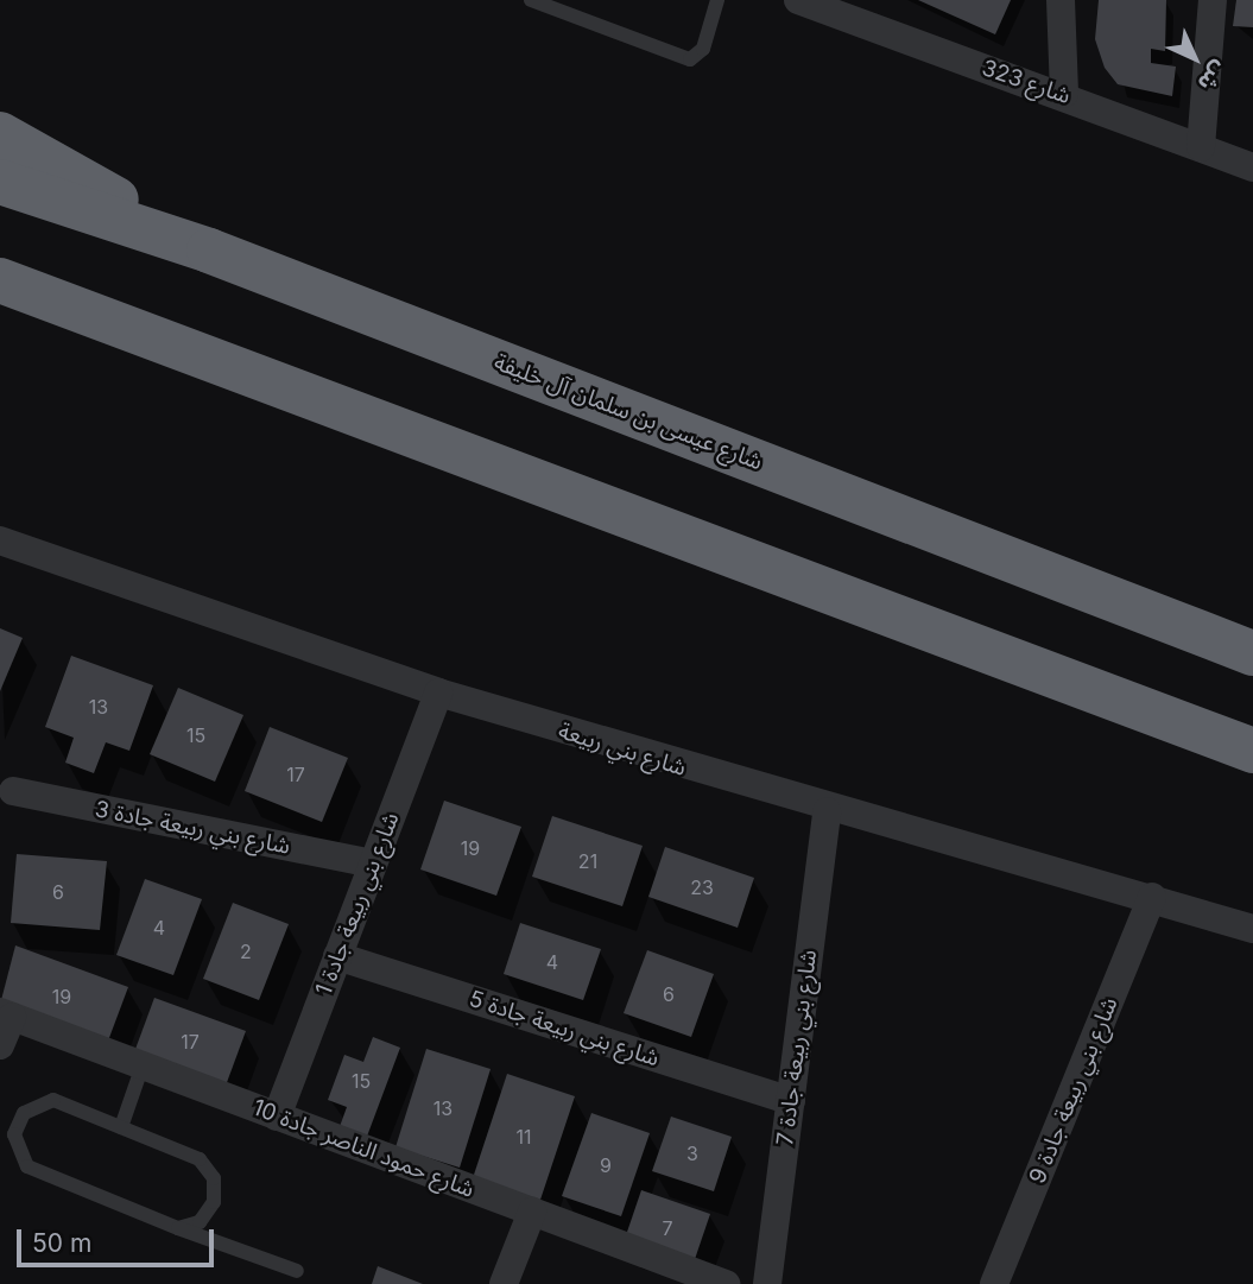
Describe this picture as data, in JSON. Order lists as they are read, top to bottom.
{
  "streets": {
    "highway": ["شارع عيسى بن سلمان آل خليفة"],
    "street": [
      "شارع 323",
      "شارع بني ربيعة",
      "شارع بني ربيعة جادة 3",
      "شارع بني ربيعة جادة 1",
      "شارع بني ربيعة جادة 5",
      "شارع بني ربيعة جادة 7",
      "شارع بني ربيعة جادة 9",
      "شارع حمود الناصر جادة 10"
    ]
  },
  "crossings": [
    ["شارع بني ربيعة", "شارع بني ربيعة جادة 1"],
    ["شارع بني ربيعة", "شارع بني ربيعة جادة 7"],
    ["شارع بني ربيعة", "شارع بني ربيعة جادة 9"],
    ["شارع بني ربيعة جادة 3", "شارع بني ربيعة جادة 1"],
    ["شارع بني ربيعة جادة 1", "شارع بني ربيعة جادة 5"],
    ["شارع بني ربيعة جادة 1", "شارع حمود الناصر جادة 10"],
    ["شارع بني ربيعة جادة 5", "شارع بني ربيعة جادة 7"]
  ],
  "house_numbers": [
    "13",
    "15",
    "17",
    "19",
    "21",
    "23",
    "6",
    "4",
    "2",
    "4",
    "6",
    "19",
    "17",
    "15",
    "13",
    "11",
    "3",
    "9",
    "7"
  ],
  "scale_bar": "50 m",
  "north": "bottom right"
}
